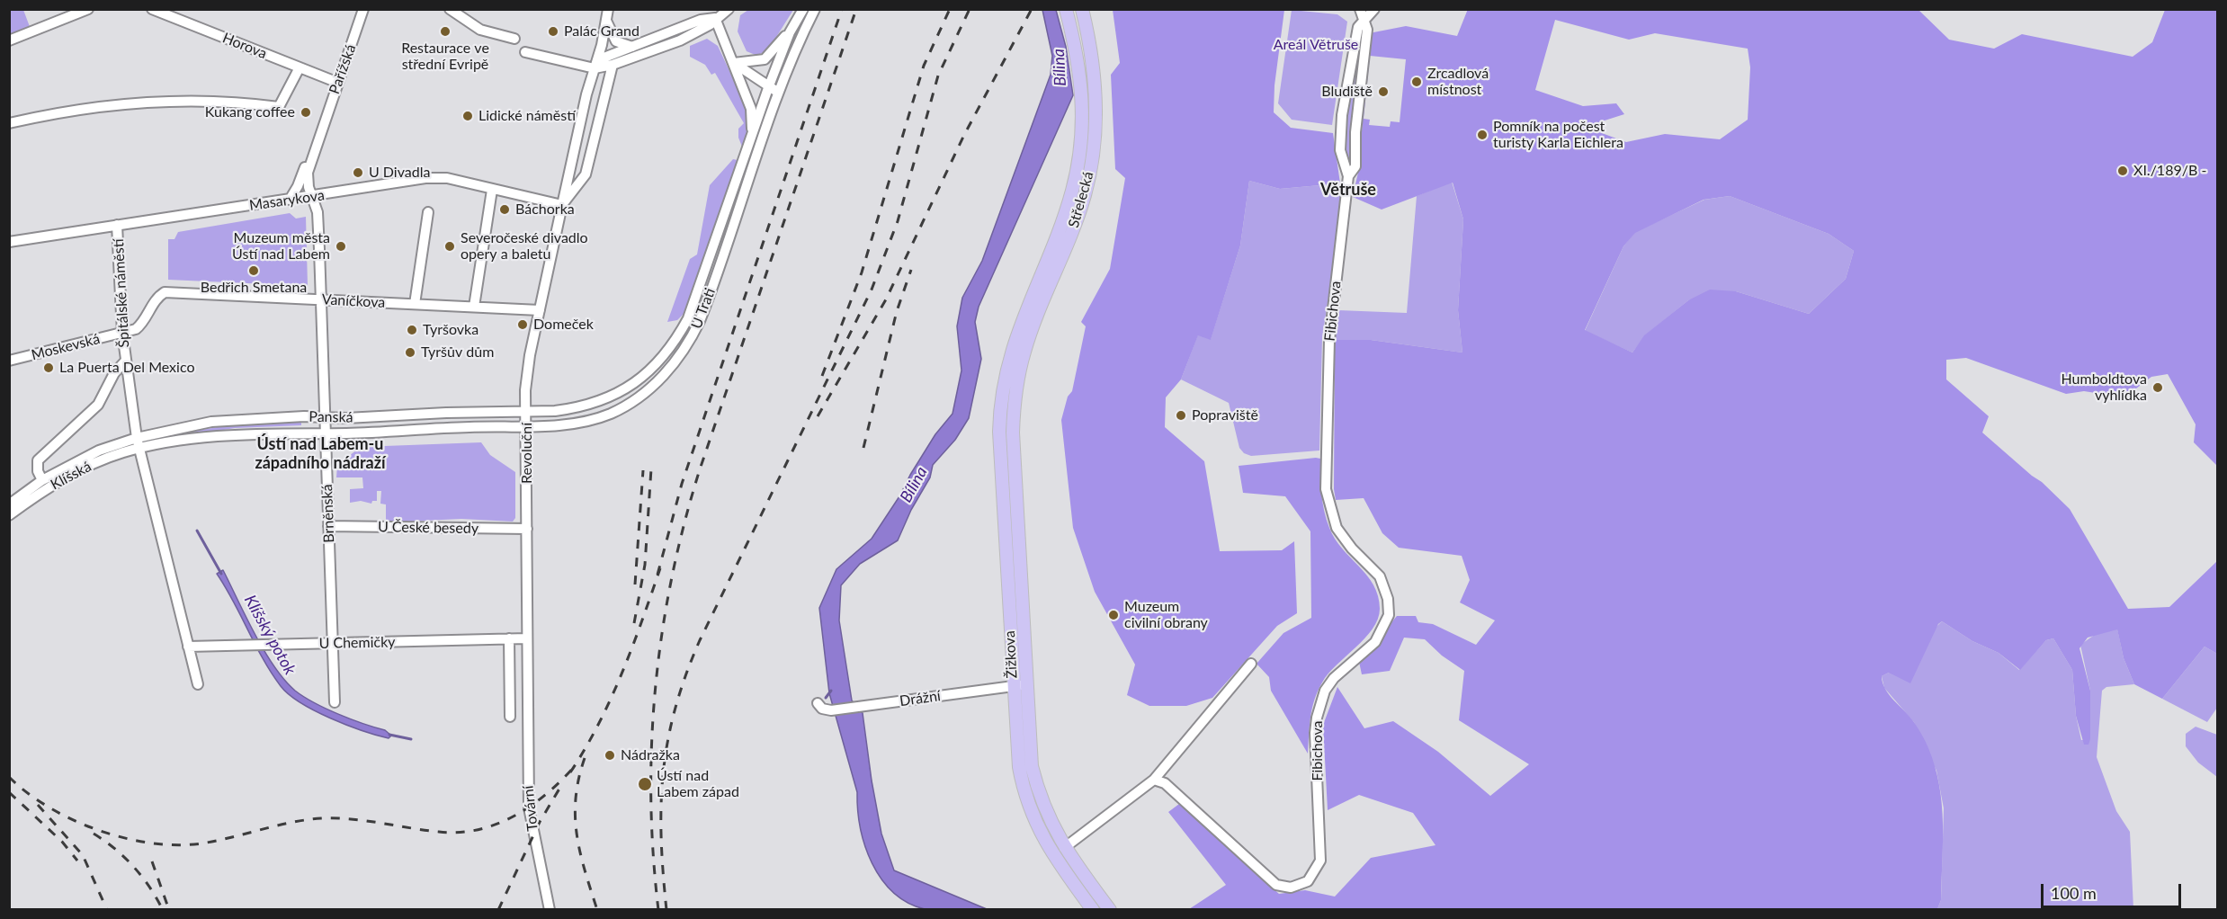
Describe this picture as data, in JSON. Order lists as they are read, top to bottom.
{
  "streets": {
    "main road": ["Střelecká", "Žižkova"],
    "street": [
      "Horova",
      "Pařížská",
      "Masarykova",
      "Špitálské náměstí",
      "Vaníčkova",
      "U Trati",
      "Fibichova",
      "Moskevská",
      "Panská",
      "Revoluční",
      "Klíšská",
      "Brněnská",
      "U České besedy",
      "U Chemičky",
      "Drážní",
      "Tovární"
    ]
  },
  "crossings": [
    ["Horova", "Pařížská"],
    ["Pařížská", "Masarykova"],
    ["Pařížská", "Brněnská"],
    ["Střelecká", "Žižkova"],
    ["Masarykova", "Špitálské náměstí"],
    ["Masarykova", "Revoluční"],
    ["Masarykova", "Brněnská"],
    ["Špitálské náměstí", "Vaníčkova"],
    ["Špitálské náměstí", "Moskevská"],
    ["Špitálské náměstí", "Panská"],
    ["Špitálské náměstí", "Klíšská"],
    ["Vaníčkova", "Moskevská"],
    ["Vaníčkova", "Revoluční"],
    ["Vaníčkova", "Brněnská"],
    ["U Trati", "Panská"],
    ["U Trati", "Revoluční"],
    ["Panská", "Revoluční"],
    ["Panská", "Klíšská"],
    ["Panská", "Brněnská"],
    ["Revoluční", "U České besedy"],
    ["Revoluční", "U Chemičky"],
    ["Revoluční", "Tovární"],
    ["Brněnská", "U České besedy"],
    ["Brněnská", "U Chemičky"],
    ["Žižkova", "Drážní"]
  ],
  "districts": ["Větruše", "Ústí nad Labem-u západního nádraží"],
  "water": ["Bílina", "Klíšský potok"],
  "parks": ["Areál Větruše"],
  "places": [
    "Restaurace ve střední Evripě",
    "Palác Grand",
    "Zrcadlová místnost",
    "Bludiště",
    "Kukang coffee",
    "Lidické náměstí",
    "Pomník na počest turisty Karla Eichlera",
    "XI./189/B -",
    "U Divadla",
    "Báchorka",
    "Muzeum města Ústí nad Labem",
    "Severočeské divadlo opery a baletu",
    "Bedřich Smetana",
    "Domeček",
    "Tyršovka",
    "Tyršův dům",
    "La Puerta Del Mexico",
    "Humboldtova vyhlídka",
    "Popraviště",
    "Muzeum civilní obrany",
    "Nádražka",
    "Ústí nad Labem západ"
  ],
  "scale_bar": "100 m"
}
